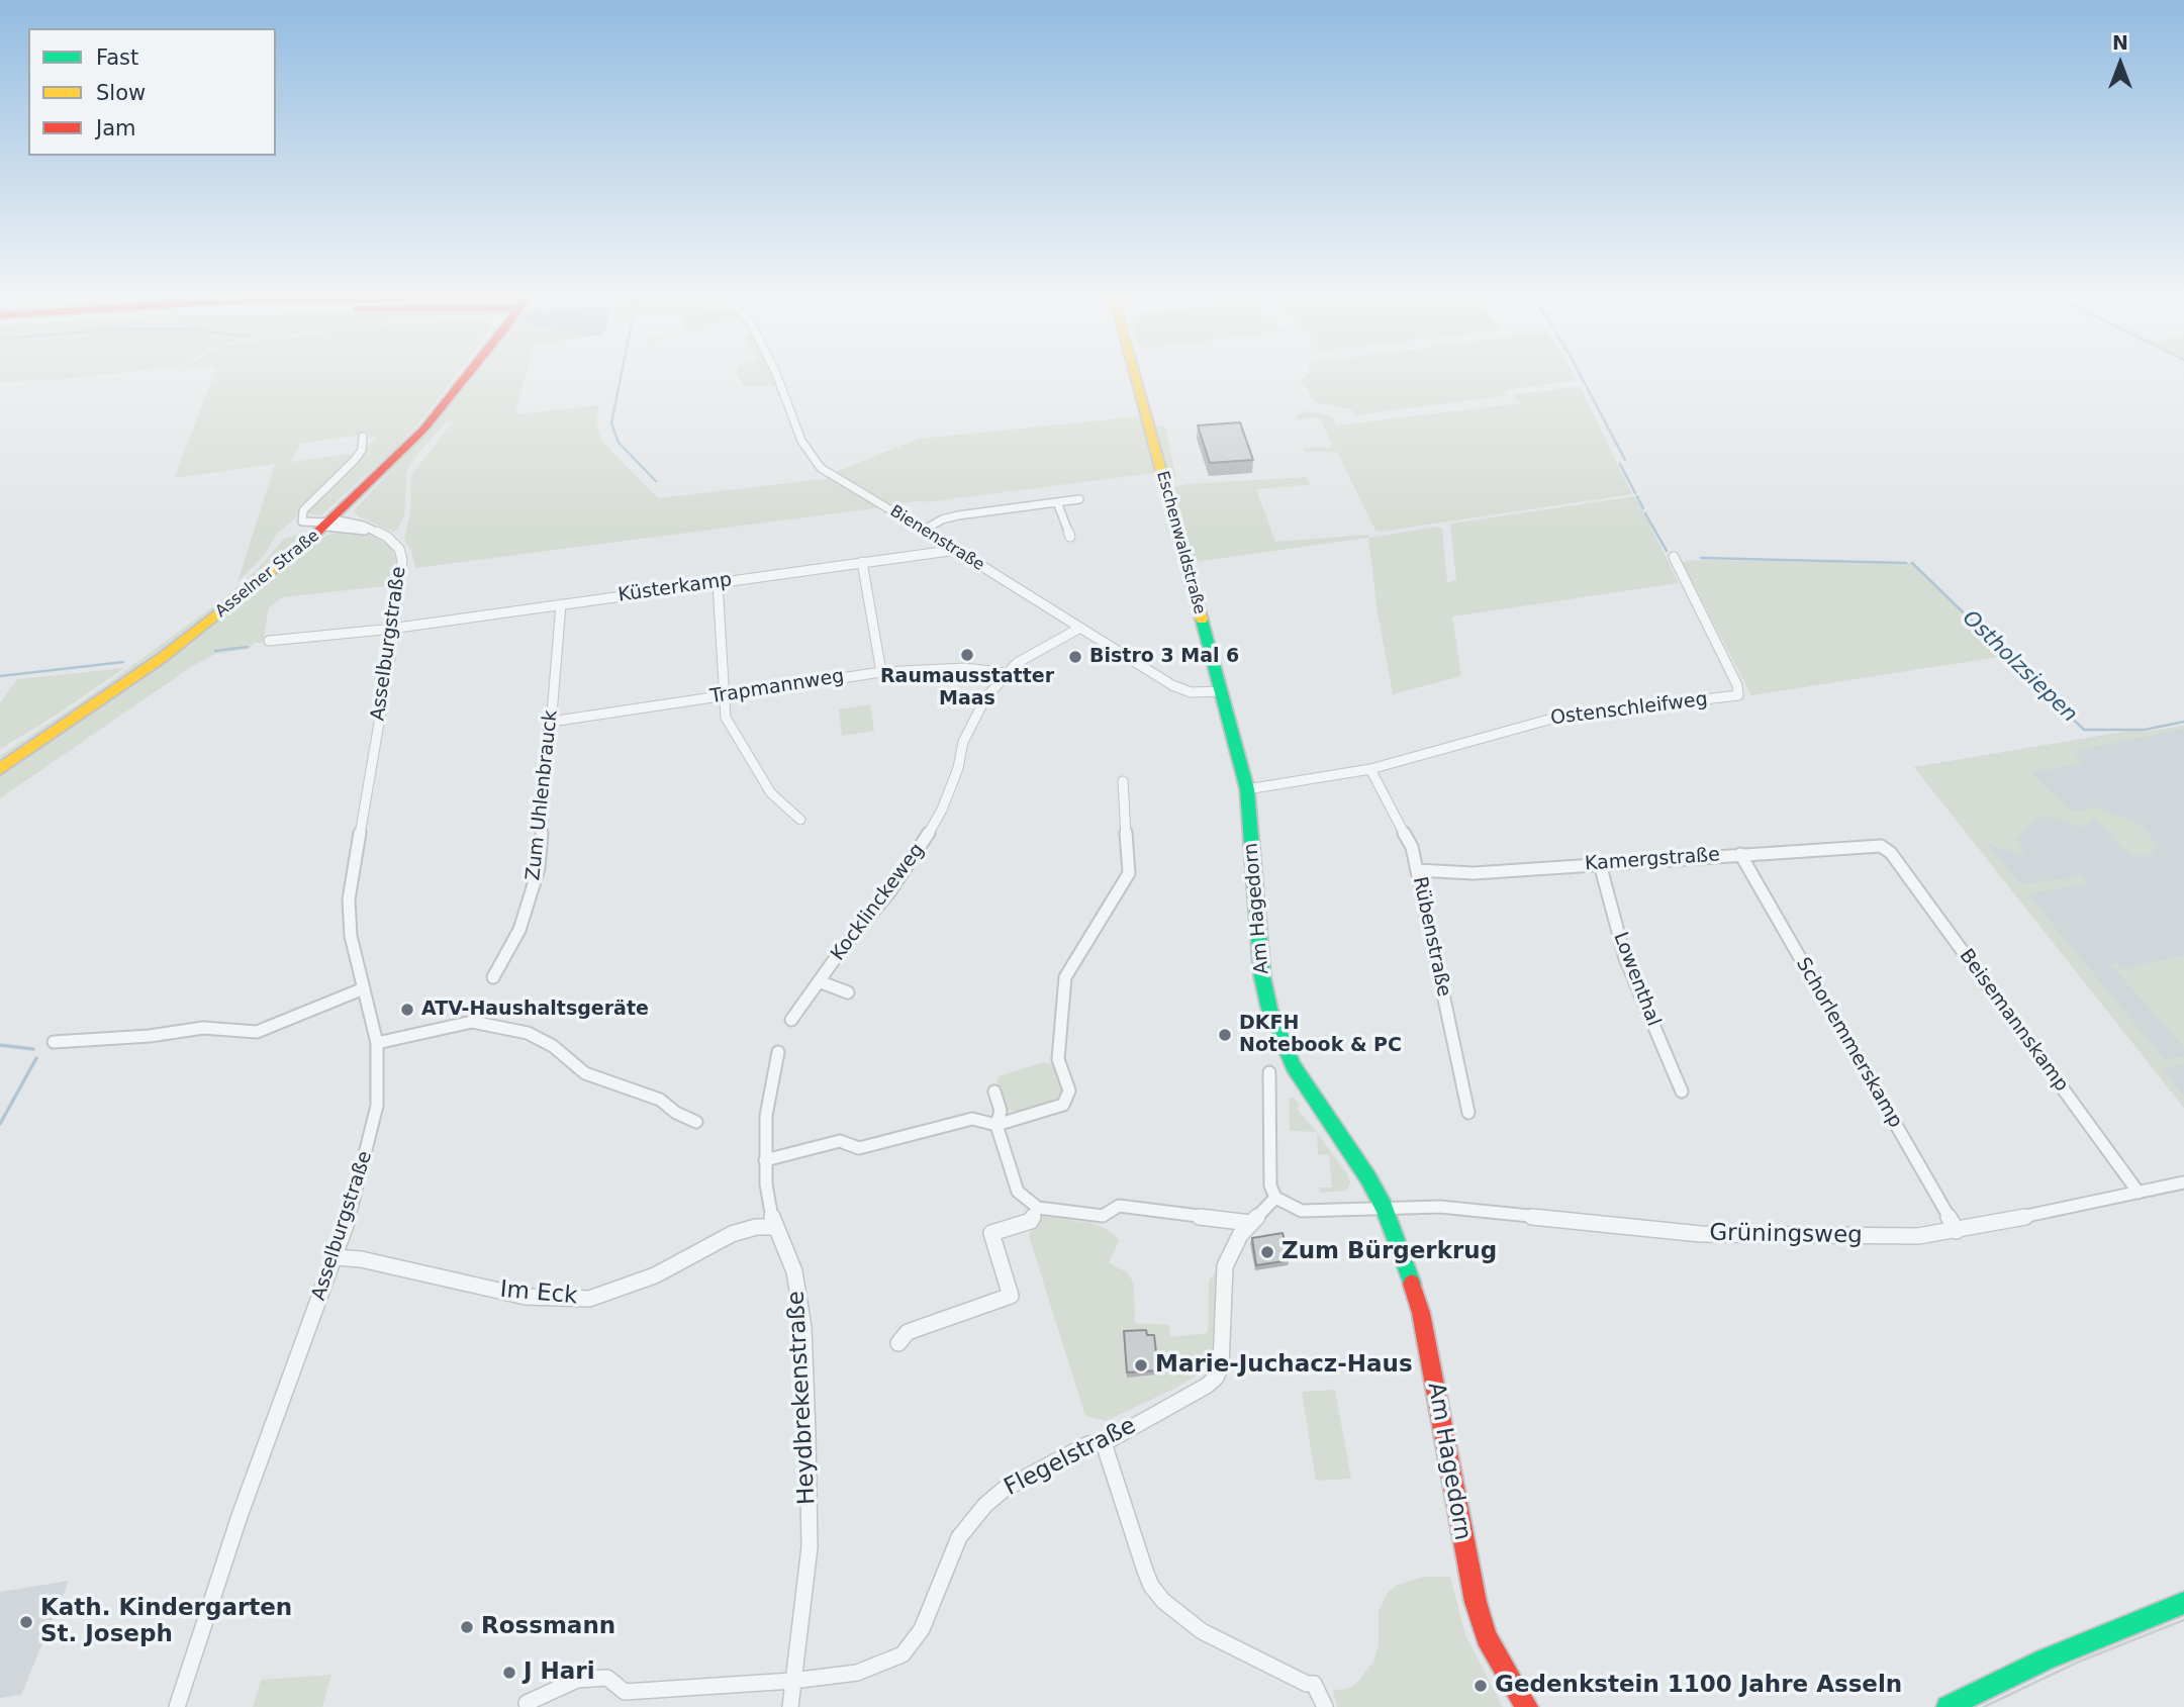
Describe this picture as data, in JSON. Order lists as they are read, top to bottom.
{
  "streets": {
    "main road": ["Eschenwaldstraße", "Asselner Straße", "Am Hagedorn"],
    "street": [
      "Bienenstraße",
      "Küsterkamp",
      "Asselburgstraße",
      "Trapmannweg",
      "Ostenschleifweg",
      "Zum Uhlenbrauck",
      "Kamergstraße",
      "Kocklinckeweg",
      "Rübenstraße",
      "Lowenthal",
      "Beisemannskamp",
      "Schorlemmerskamp",
      "Grüningsweg",
      "Im Eck",
      "Heydbrekenstraße",
      "Flegelstraße"
    ]
  },
  "crossings": [
    ["Bienenstraße", "Eschenwaldstraße"],
    ["Bienenstraße", "Küsterkamp"],
    ["Bienenstraße", "Kocklinckeweg"],
    ["Eschenwaldstraße", "Ostenschleifweg"],
    ["Eschenwaldstraße", "Am Hagedorn"],
    ["Asselner Straße", "Asselburgstraße"],
    ["Küsterkamp", "Asselburgstraße"],
    ["Küsterkamp", "Zum Uhlenbrauck"],
    ["Asselburgstraße", "Im Eck"],
    ["Trapmannweg", "Zum Uhlenbrauck"],
    ["Trapmannweg", "Kocklinckeweg"],
    ["Ostenschleifweg", "Am Hagedorn"],
    ["Ostenschleifweg", "Rübenstraße"],
    ["Kamergstraße", "Rübenstraße"],
    ["Kamergstraße", "Lowenthal"],
    ["Kamergstraße", "Beisemannskamp"],
    ["Kamergstraße", "Schorlemmerskamp"],
    ["Am Hagedorn", "Grüningsweg"],
    ["Beisemannskamp", "Grüningsweg"],
    ["Schorlemmerskamp", "Grüningsweg"],
    ["Im Eck", "Heydbrekenstraße"],
    ["Heydbrekenstraße", "Flegelstraße"]
  ],
  "water": ["Ostholzsiepen"],
  "places": [
    "Raumausstatter Maas",
    "Bistro 3 Mal 6",
    "ATV-Haushaltsgeräte",
    "DKFH Notebook & PC",
    "Zum Bürgerkrug",
    "Marie-Juchacz-Haus",
    "Kath. Kindergarten St. Joseph",
    "Rossmann",
    "J Hari",
    "Gedenkstein 1100 Jahre Asseln"
  ],
  "legend": ["Fast", "Slow", "Jam"],
  "north": "top"
}
